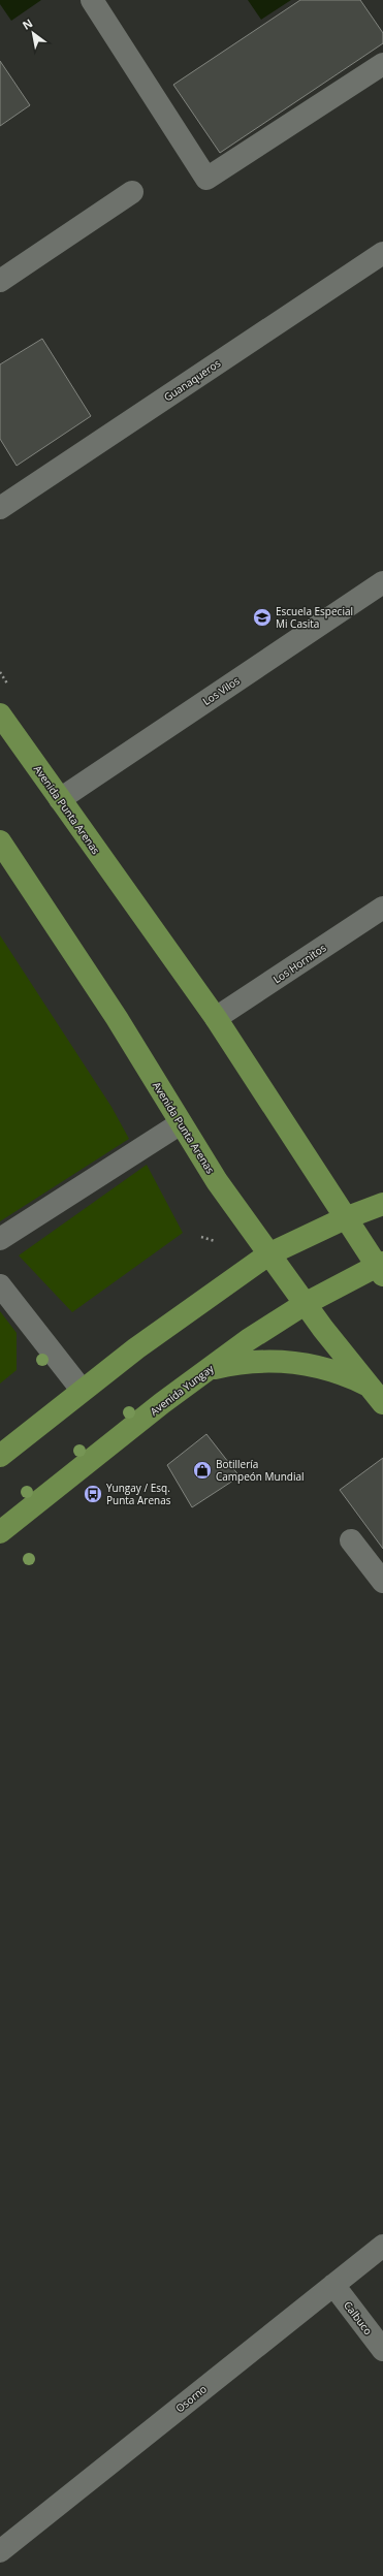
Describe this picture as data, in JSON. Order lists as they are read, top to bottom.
{
  "streets": {
    "main road": ["Avenida Punta Arenas", "Avenida Yungay"],
    "street": [
      "Guanaqueros",
      "Los Vilos",
      "Los Hornitos",
      "Calbuco",
      "Osorno"
    ]
  },
  "crossings": [
    ["Los Vilos", "Avenida Punta Arenas"],
    ["Avenida Punta Arenas", "Los Hornitos"],
    ["Avenida Punta Arenas", "Avenida Yungay"],
    ["Calbuco", "Osorno"]
  ],
  "places": {
    "school or university": ["Escuela Especial Mi Casita"],
    "shop": ["Botillería Campeón Mundial"],
    "bus stop": ["Yungay / Esq. Punta Arenas"]
  },
  "north": "top left"
}
